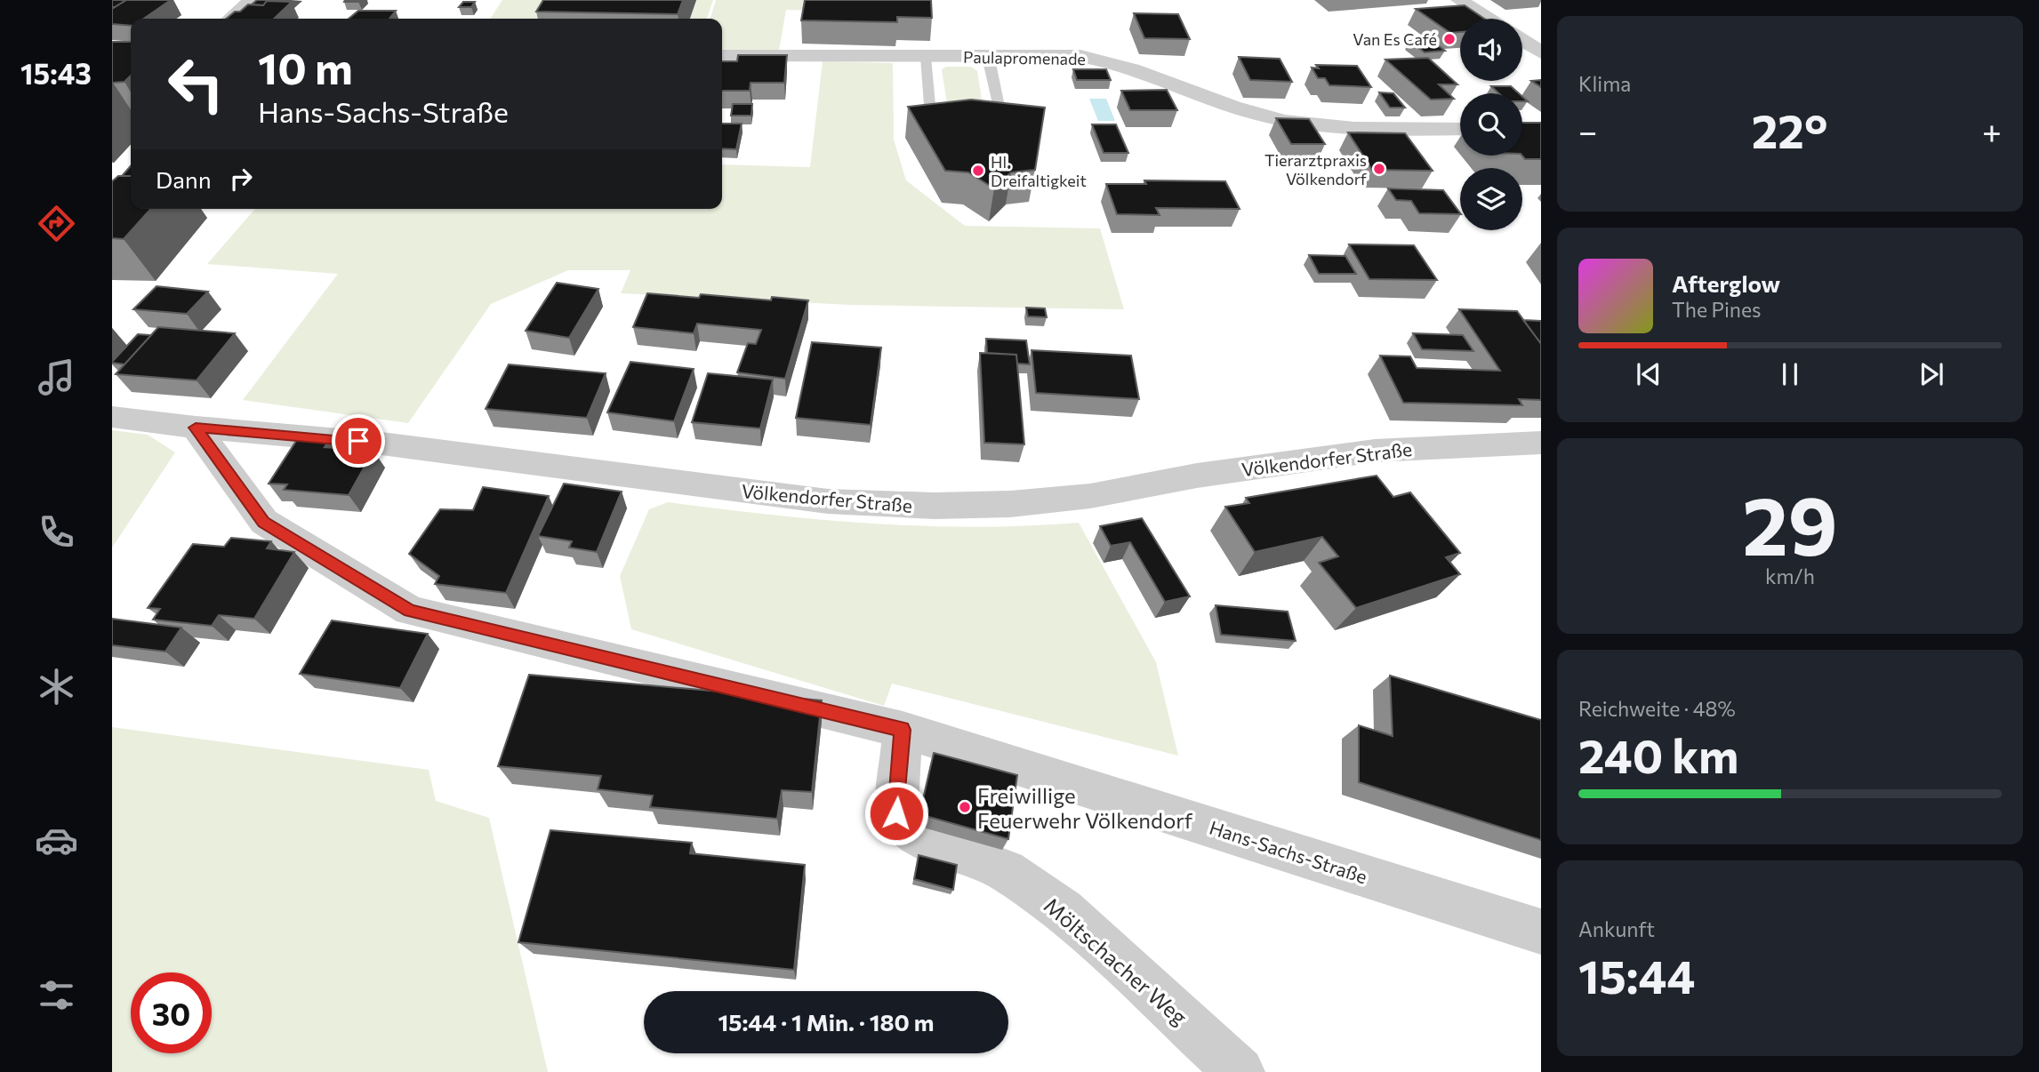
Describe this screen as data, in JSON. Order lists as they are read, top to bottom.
{
  "streets": {
    "street": [
      "Paulapromenade",
      "Völkendorfer Straße",
      "Hans-Sachs-Straße",
      "Möltschacher Weg"
    ]
  },
  "crossings": [
    ["Völkendorfer Straße", "Hans-Sachs-Straße"],
    ["Hans-Sachs-Straße", "Möltschacher Weg"]
  ],
  "places": [
    "Van Es Café",
    "Tierarztpraxis Völkendorf",
    "Hl. Dreifaltigkeit",
    "Freiwillige Feuerwehr Völkendorf"
  ],
  "page": {
    "tabs": "15:43",
    "tile": [
      "Klima",
      ["29", "km/h"],
      ["Reichweite · 48%", "240 km"],
      ["Ankunft", "15:44"]
    ],
    "turn": ["10 m", "Hans-Sachs-Straße"],
    "heat": ["−", "22°", "+"],
    "then": "Dann",
    "song": ["Afterglow", "The Pines"],
    "limit": "30",
    "trip": "15:44 · 1 Min. · 180 m"
  }
}
